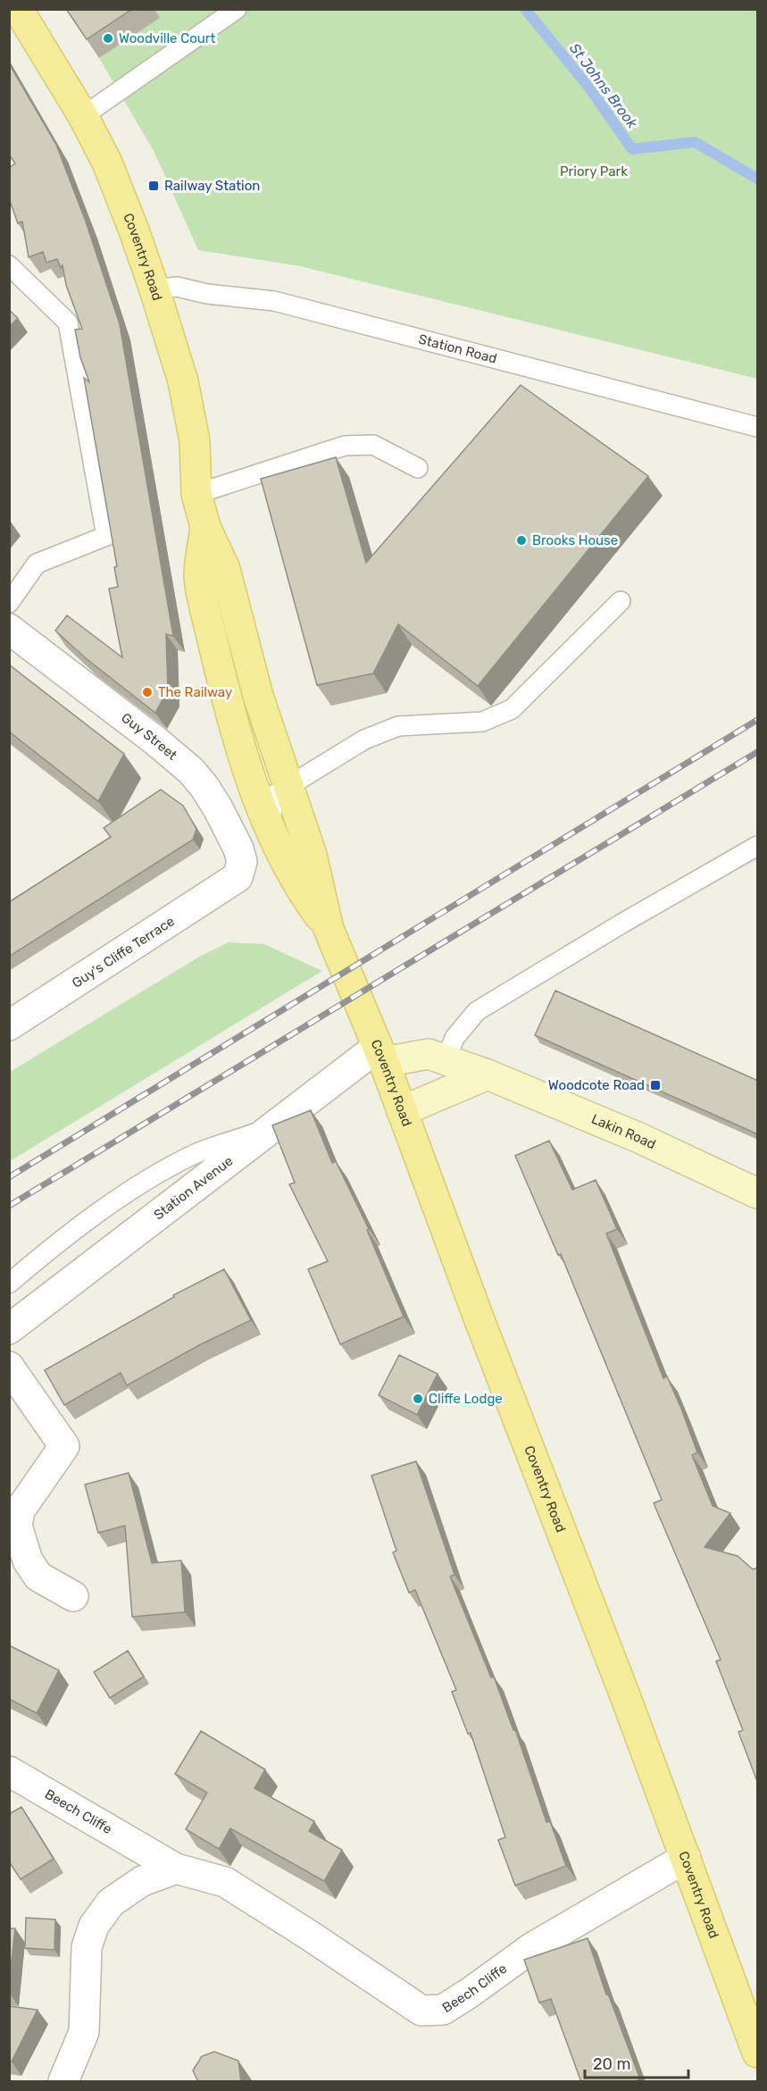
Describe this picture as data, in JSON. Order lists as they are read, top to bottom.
{
  "streets": {
    "main road": ["Coventry Road"],
    "street": [
      "Guy Street",
      "Guy's Cliffe Terrace",
      "Lakin Road",
      "Station Avenue",
      "Beech Cliffe"
    ],
    "lane": ["Station Road"]
  },
  "crossings": [
    ["Coventry Road", "Station Road"],
    ["Coventry Road", "Lakin Road"],
    ["Coventry Road", "Station Avenue"],
    ["Coventry Road", "Beech Cliffe"],
    ["Guy Street", "Guy's Cliffe Terrace"],
    ["Lakin Road", "Station Avenue"]
  ],
  "water": ["St Johns Brook"],
  "parks": ["Priory Park"],
  "places": {
    "other": [
      "Woodville Court",
      "Brooks House",
      "The Railway",
      "Cliffe Lodge"
    ],
    "transit": ["Railway Station", "Woodcote Road"]
  },
  "scale_bar": "20 m"
}
